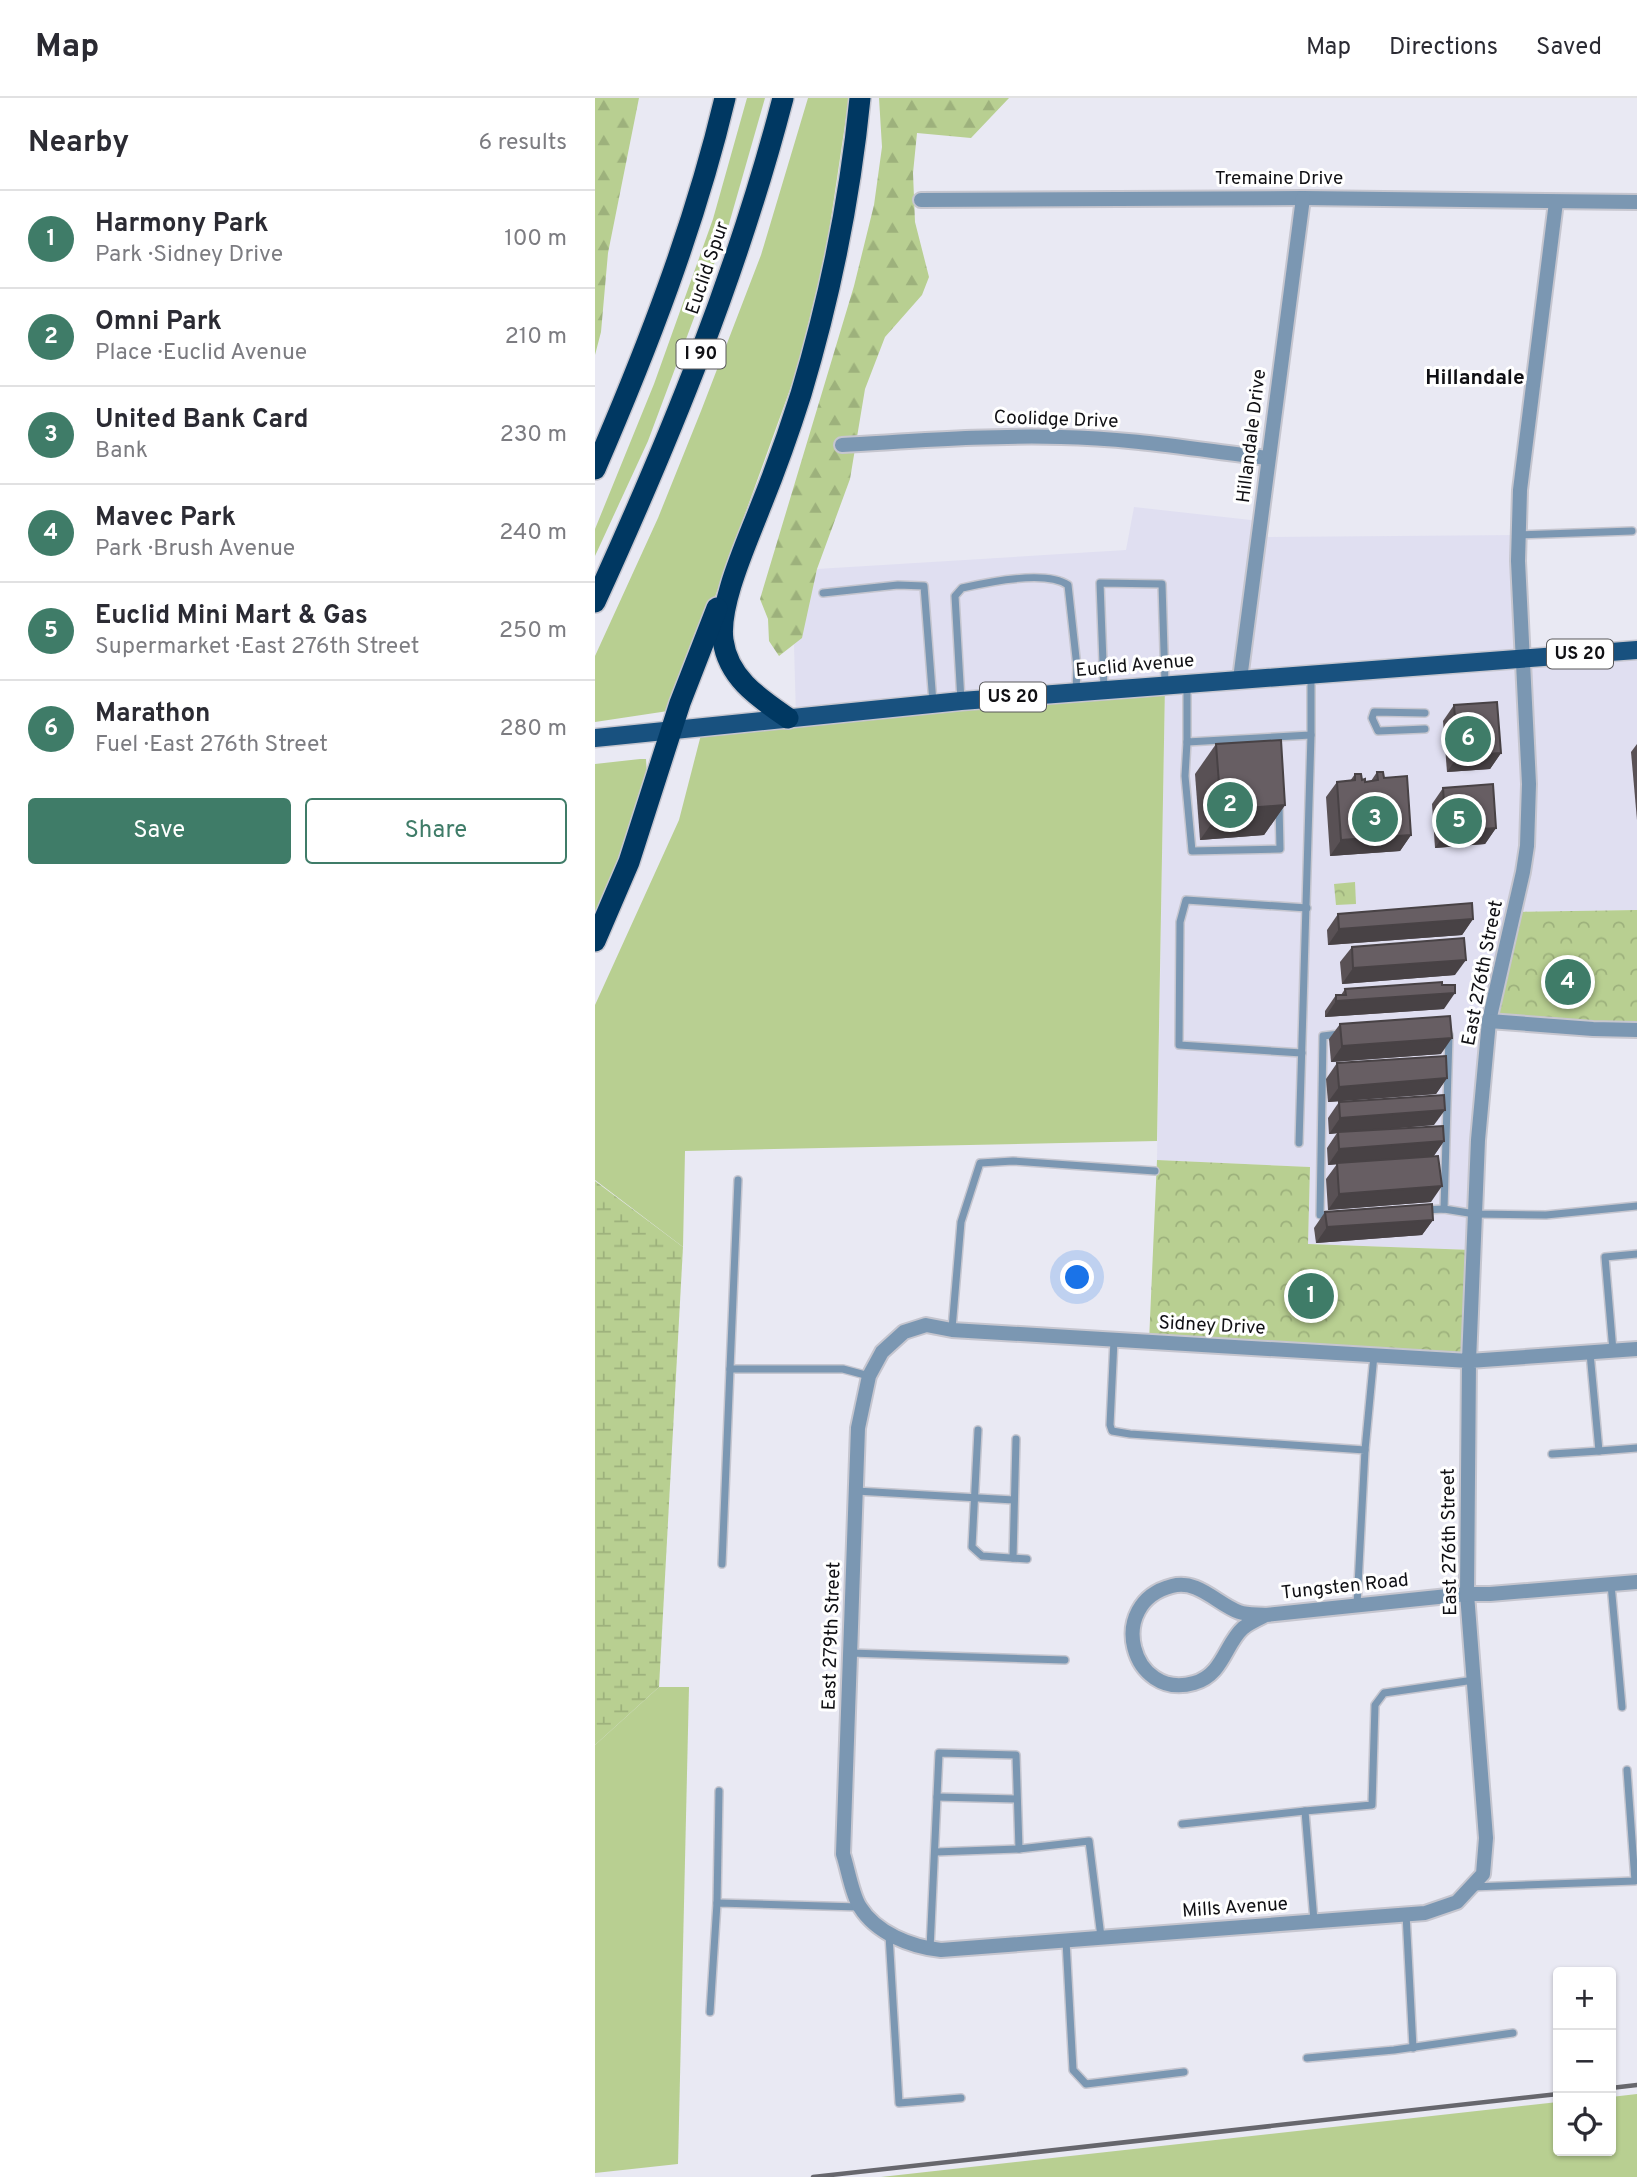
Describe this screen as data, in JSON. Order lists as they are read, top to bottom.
{
  "streets": {
    "highway": ["Euclid Spur", "I 90"],
    "main road": ["US 20", "Euclid Avenue"],
    "street": [
      "Tremaine Drive",
      "Coolidge Drive",
      "Hillandale Drive",
      "East 276th Street",
      "Sidney Drive",
      "Tungsten Road",
      "East 279th Street",
      "Mills Avenue"
    ]
  },
  "crossings": [
    ["Tremaine Drive", "Hillandale Drive"],
    ["Tremaine Drive", "East 276th Street"],
    ["Coolidge Drive", "Hillandale Drive"],
    ["Hillandale Drive", "Euclid Avenue"],
    ["Euclid Avenue", "East 276th Street"],
    ["East 276th Street", "Sidney Drive"],
    ["East 276th Street", "Tungsten Road"],
    ["East 276th Street", "Mills Avenue"],
    ["Sidney Drive", "East 279th Street"],
    ["East 279th Street", "Mills Avenue"]
  ],
  "districts": ["Hillandale"],
  "page": {
    "header": "Map",
    "nav": ["Map", "Directions", "Saved"],
    "heading": ["Nearby", "6 results"],
    "list": [
      {
        "mark": "1",
        "name": "Harmony Park",
        "note": "Park · Sidney Drive",
        "value": "100 m"
      },
      {
        "mark": "2",
        "name": "Omni Park",
        "note": "Place · Euclid Avenue",
        "value": "210 m"
      },
      {
        "mark": "3",
        "name": "United Bank Card",
        "note": "Bank",
        "value": "230 m"
      },
      {
        "mark": "4",
        "name": "Mavec Park",
        "note": "Park · Brush Avenue",
        "value": "240 m"
      },
      {
        "mark": "5",
        "name": "Euclid Mini Mart & Gas",
        "note": "Supermarket · East 276th Street",
        "value": "250 m"
      },
      {
        "mark": "6",
        "name": "Marathon",
        "note": "Fuel · East 276th Street",
        "value": "280 m"
      }
    ],
    "pins": [
      "6",
      "2",
      "3",
      "5",
      "4",
      "1"
    ],
    "buttons": ["Save", "Share"],
    "map_buttons": ["+", "−"]
  }
}
